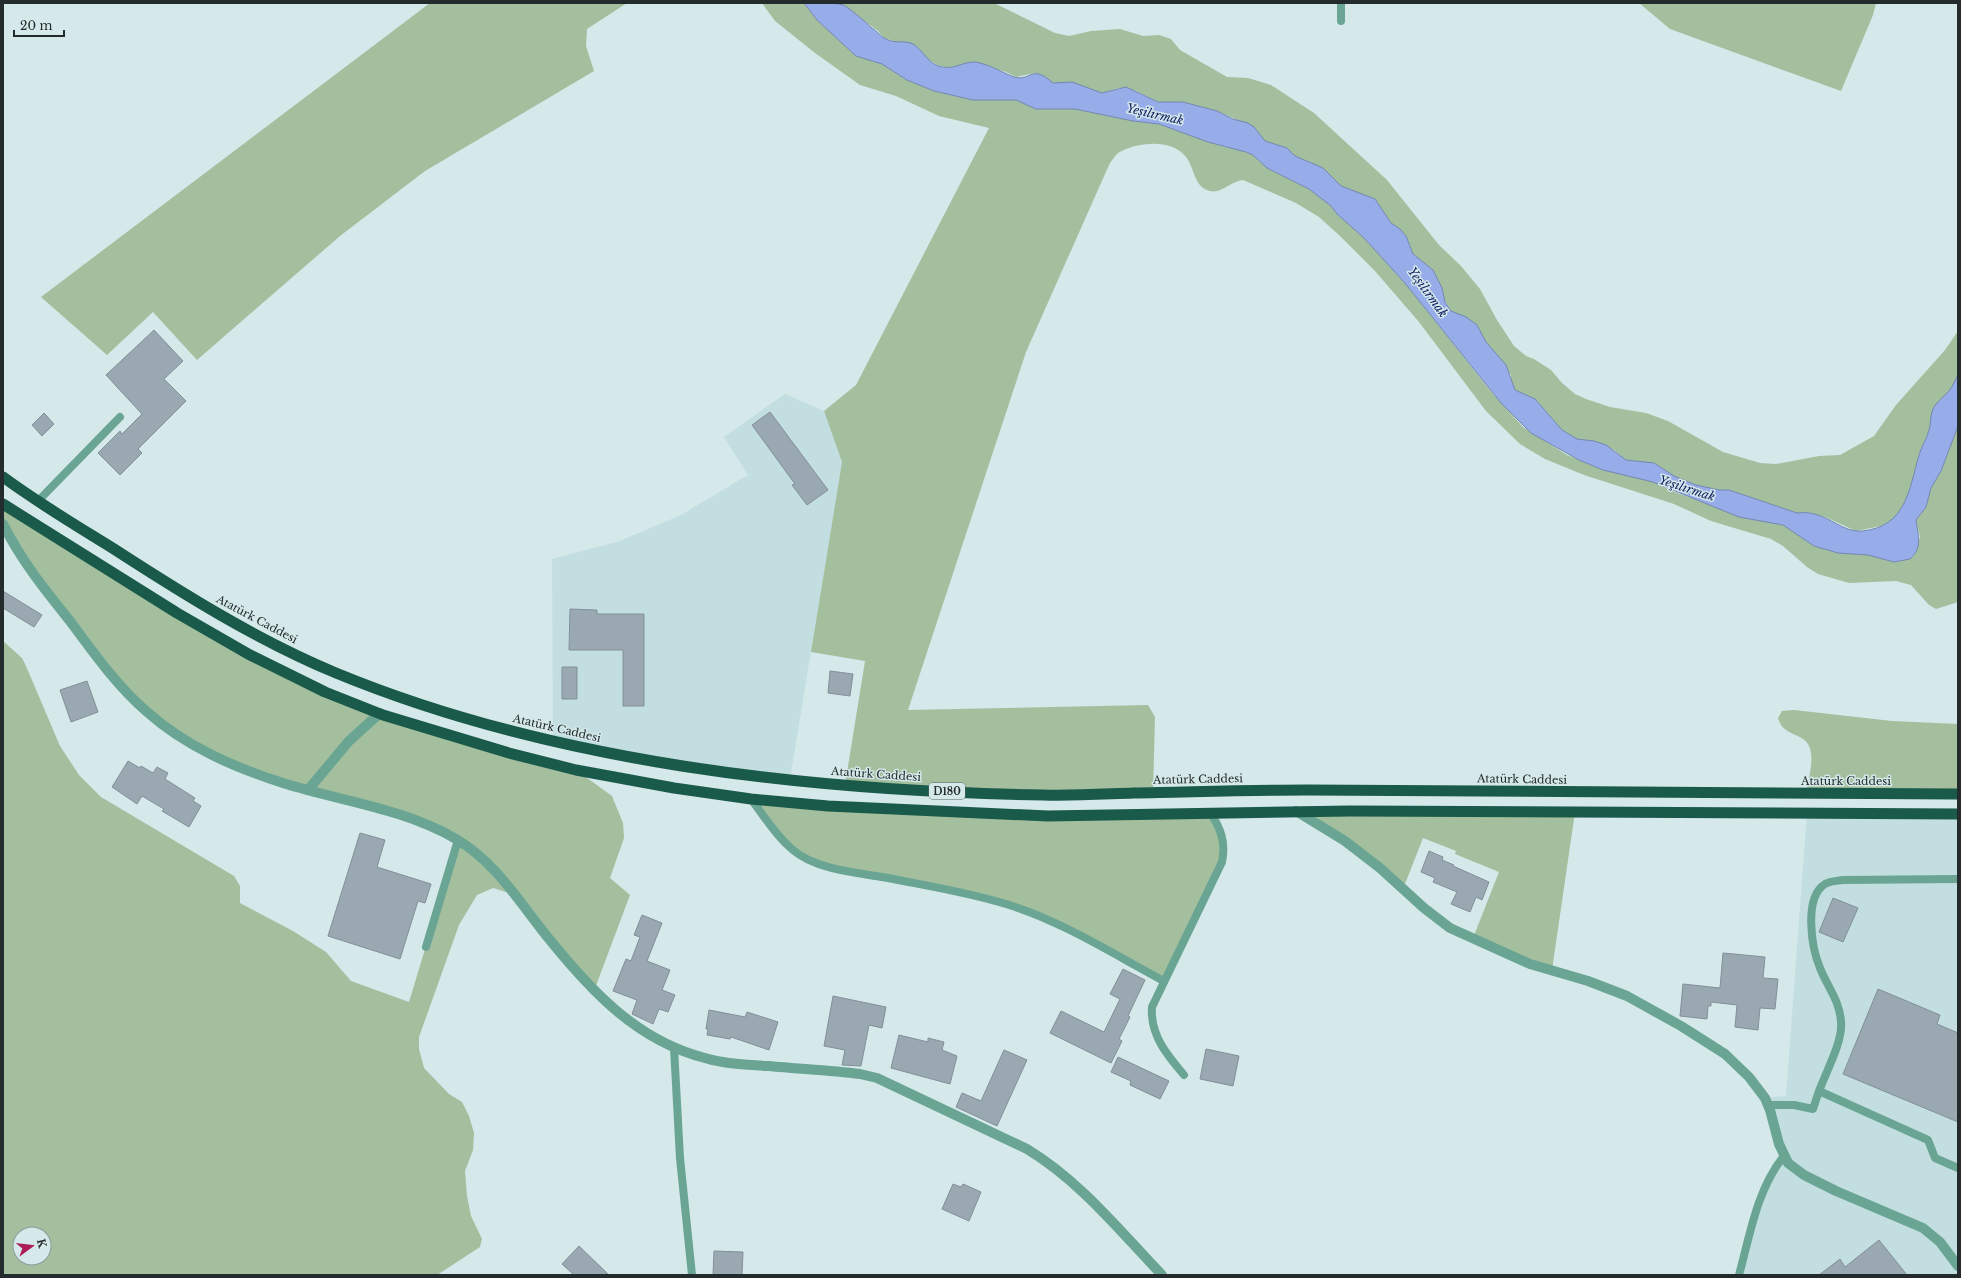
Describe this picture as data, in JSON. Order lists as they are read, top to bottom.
{
  "streets": {
    "highway": ["Atatürk Caddesi", "D180"]
  },
  "water": ["Yeşilırmak"],
  "scale_bar": "20 m",
  "north": "right"
}
